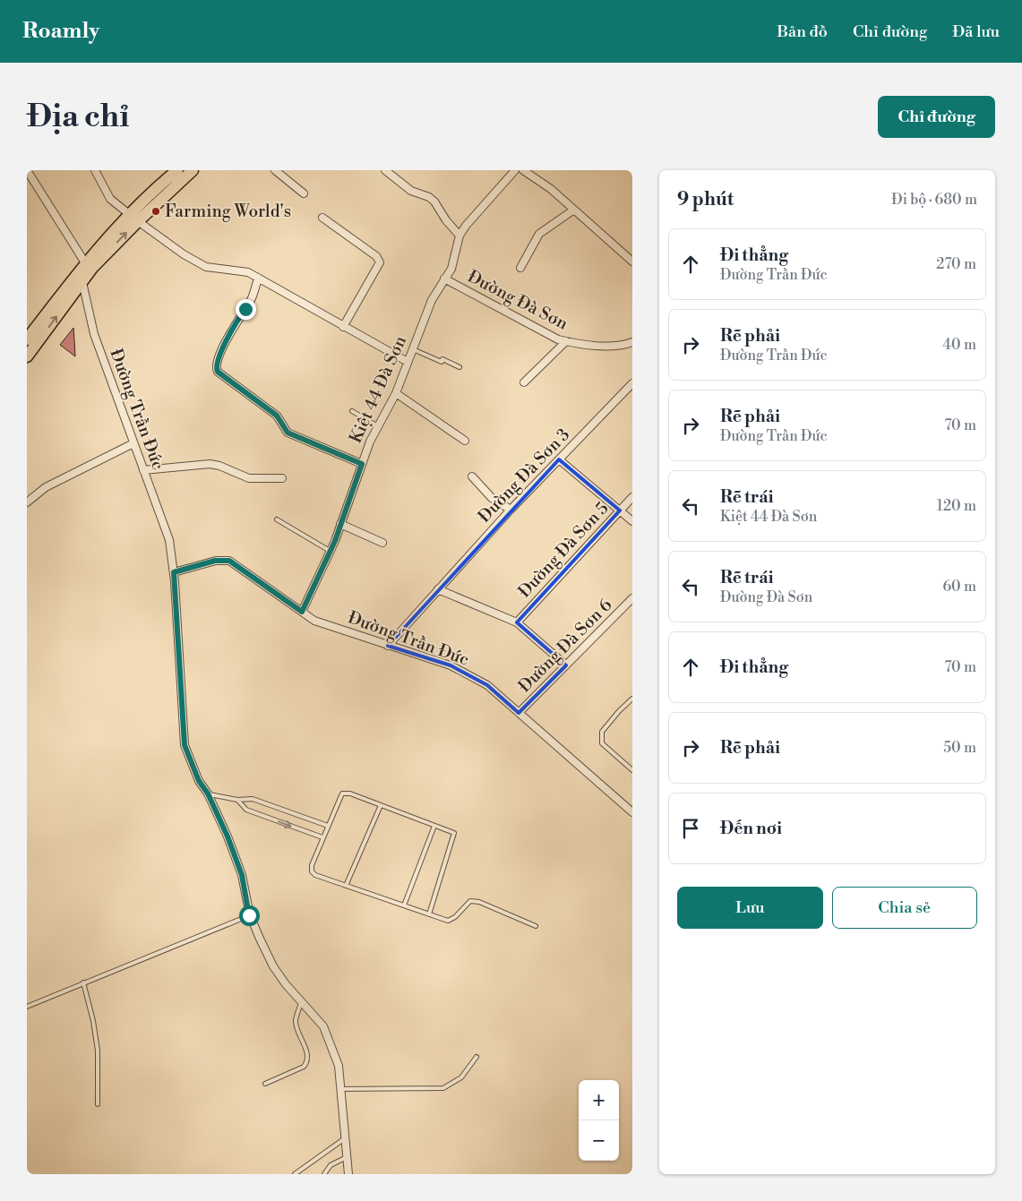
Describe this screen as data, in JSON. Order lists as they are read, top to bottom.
{
  "streets": {
    "street": [
      "Đường Đà Sơn",
      "Kiệt 44 Đà Sơn",
      "Đường Trần Đức",
      "Đường Đà Sơn 3",
      "Đường Đà Sơn 5",
      "Đường Đà Sơn 6"
    ]
  },
  "crossings": [
    ["Đường Đà Sơn", "Kiệt 44 Đà Sơn"],
    ["Kiệt 44 Đà Sơn", "Đường Trần Đức"],
    ["Đường Trần Đức", "Đường Đà Sơn 3"],
    ["Đường Trần Đức", "Đường Đà Sơn 6"]
  ],
  "places": ["Farming World's"],
  "page": {
    "header": "Roamly",
    "nav": ["Bản đồ", "Chỉ đường", "Đã lưu"],
    "buttons": [
      "Chỉ đường",
      ["Lưu", "Chia sẻ"]
    ],
    "title": "Địa chỉ",
    "heading": ["9 phút", "Đi bộ · 680 m"],
    "list": [
      ["Đi thẳng", "Đường Trần Đức", "270 m"],
      ["Rẽ phải", "Đường Trần Đức", "40 m"],
      ["Rẽ phải", "Đường Trần Đức", "70 m"],
      ["Rẽ trái", "Kiệt 44 Đà Sơn", "120 m"],
      ["Rẽ trái", "Đường Đà Sơn", "60 m"],
      ["Đi thẳng", "70 m"],
      ["Rẽ phải", "50 m"],
      "Đến nơi"
    ],
    "map_buttons": ["+", "−"]
  }
}
